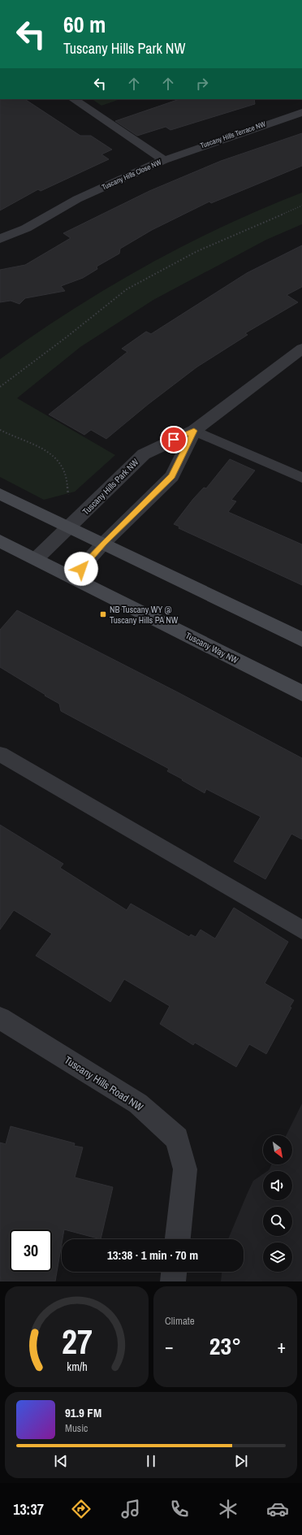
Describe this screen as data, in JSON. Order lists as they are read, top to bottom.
{
  "streets": {
    "street": [
      "Tuscany Hills Terrace NW",
      "Tuscany Hills Close NW",
      "Tuscany Hills Park NW",
      "Tuscany Way NW",
      "Tuscany Hills Road NW"
    ]
  },
  "crossings": [
    ["Tuscany Hills Terrace NW", "Tuscany Hills Close NW"],
    ["Tuscany Hills Park NW", "Tuscany Way NW"]
  ],
  "places": {
    "transit": ["NB Tuscany WY @ Tuscany Hills PA NW"]
  },
  "north": "bottom right",
  "page": {
    "turn": ["60 m", "Tuscany Hills Park NW"],
    "limit": "30",
    "trip": "13:38 · 1 min · 70 m",
    "tile": "Climate",
    "heat": ["−", "23°", "+"],
    "song": ["91.9 FM", "Music"],
    "tabs": "13:37",
    "gauge": ["27", "km/h"]
  }
}
